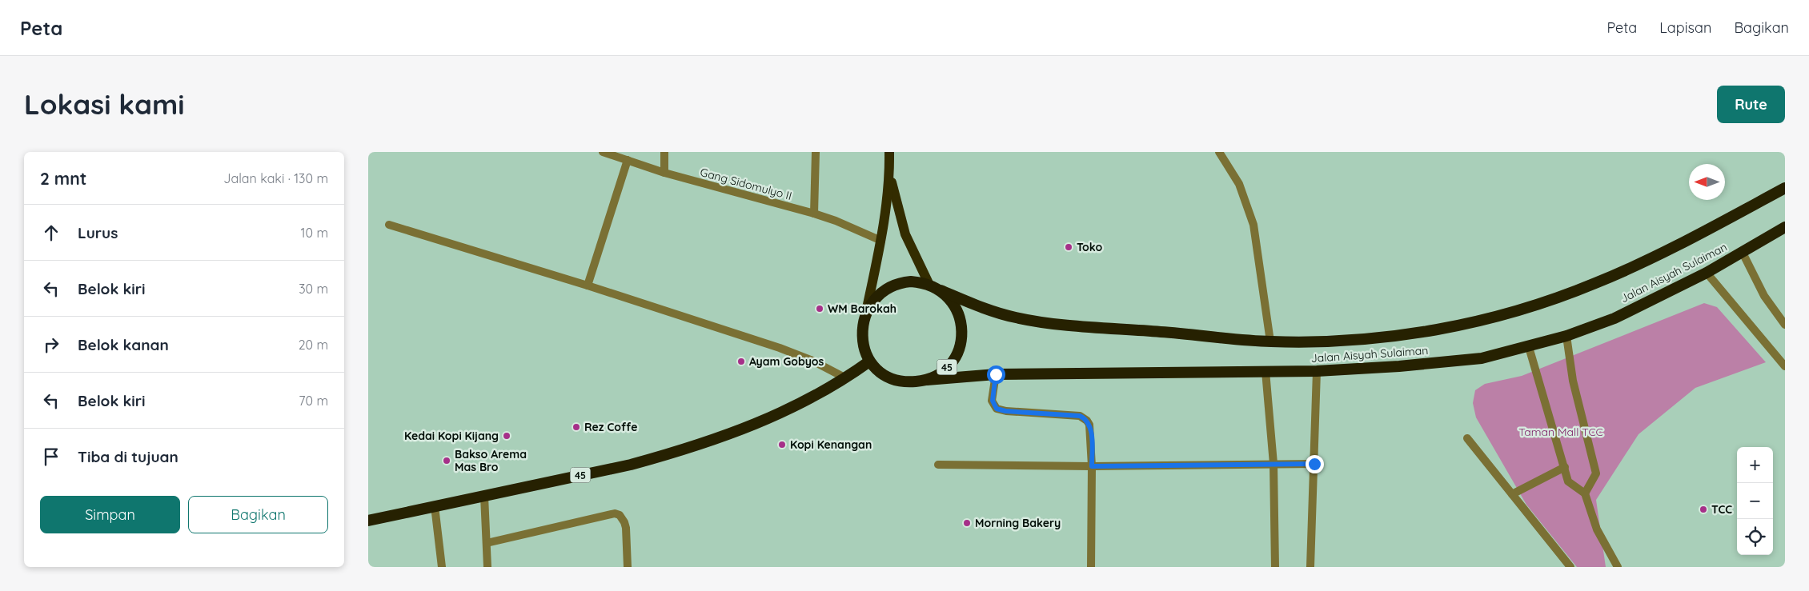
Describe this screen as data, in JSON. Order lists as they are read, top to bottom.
{
  "streets": {
    "highway": ["Jalan Aisyah Sulaiman", "45"],
    "street": ["Gang Sidomulyo II"]
  },
  "crossings": [
    ["Gang Sidomulyo II", "45"],
    ["Jalan Aisyah Sulaiman", "45"]
  ],
  "parks": ["Taman Mall TCC"],
  "places": [
    "Toko",
    "WM Barokah",
    "Ayam Gobyos",
    "Rez Coffe",
    "Kedai Kopi Kijang",
    "Kopi Kenangan",
    "Bakso Arema Mas Bro",
    "TCC",
    "Morning Bakery"
  ],
  "north": "left",
  "page": {
    "header": "Peta",
    "nav": ["Peta", "Lapisan", "Bagikan"],
    "buttons": [
      "Rute",
      ["Simpan", "Bagikan"]
    ],
    "title": "Lokasi kami",
    "heading": ["2 mnt", "Jalan kaki · 130 m"],
    "list": [
      ["Lurus", "10 m"],
      ["Belok kiri", "30 m"],
      ["Belok kanan", "20 m"],
      ["Belok kiri", "70 m"],
      "Tiba di tujuan"
    ],
    "map_buttons": ["+", "−"]
  }
}
